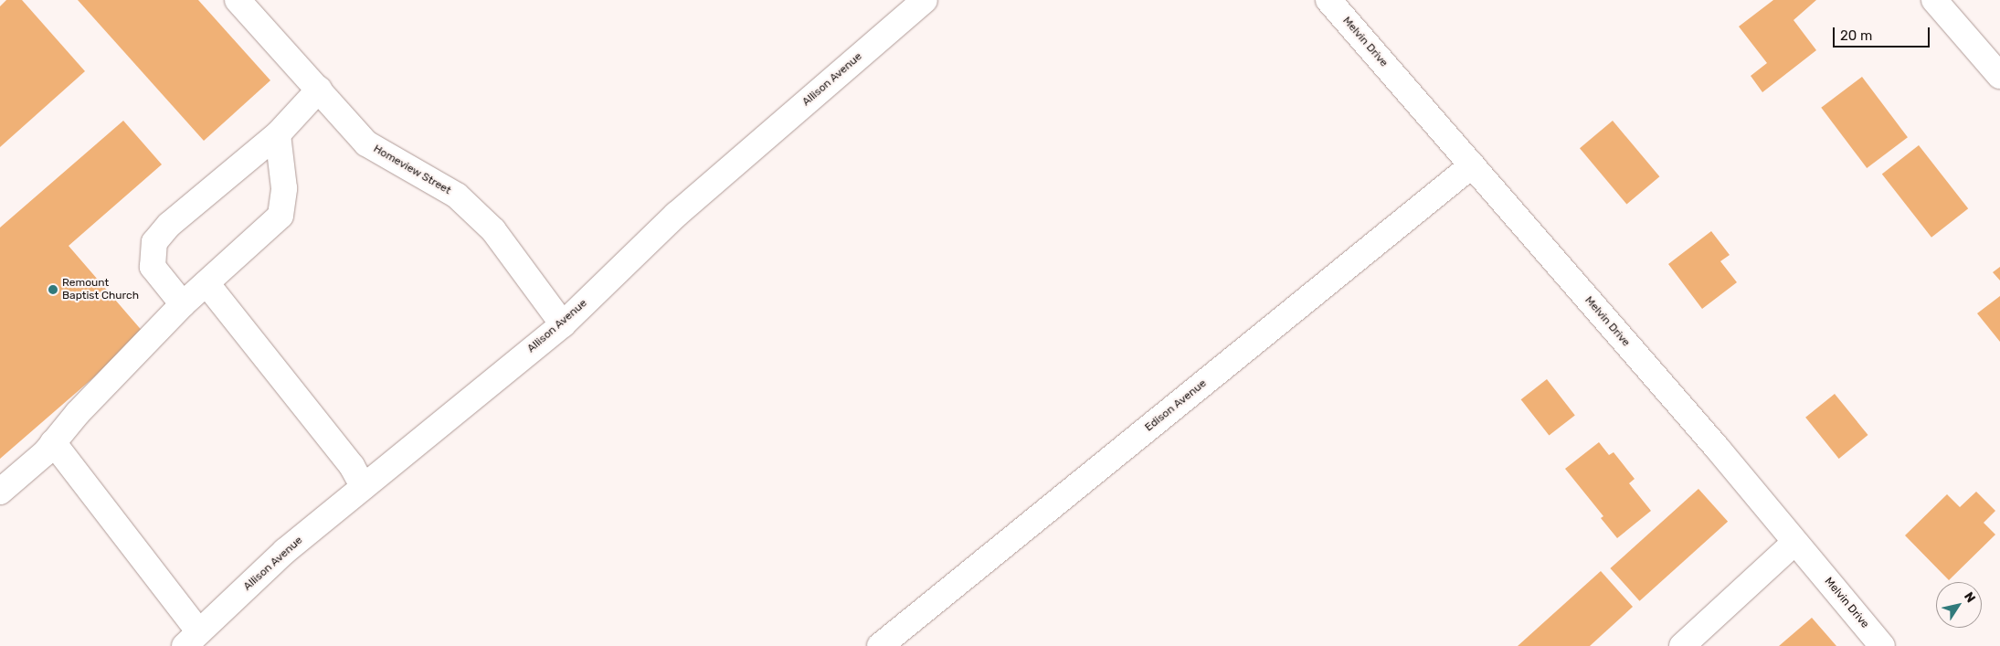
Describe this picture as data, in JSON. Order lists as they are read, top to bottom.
{
  "streets": {
    "street": [
      "Melvin Drive",
      "Allison Avenue",
      "Homeview Street",
      "Edison Avenue"
    ]
  },
  "crossings": [
    ["Melvin Drive", "Edison Avenue"],
    ["Allison Avenue", "Homeview Street"]
  ],
  "places": ["Remount Baptist Church"],
  "scale_bar": "20 m",
  "north": "top right"
}
